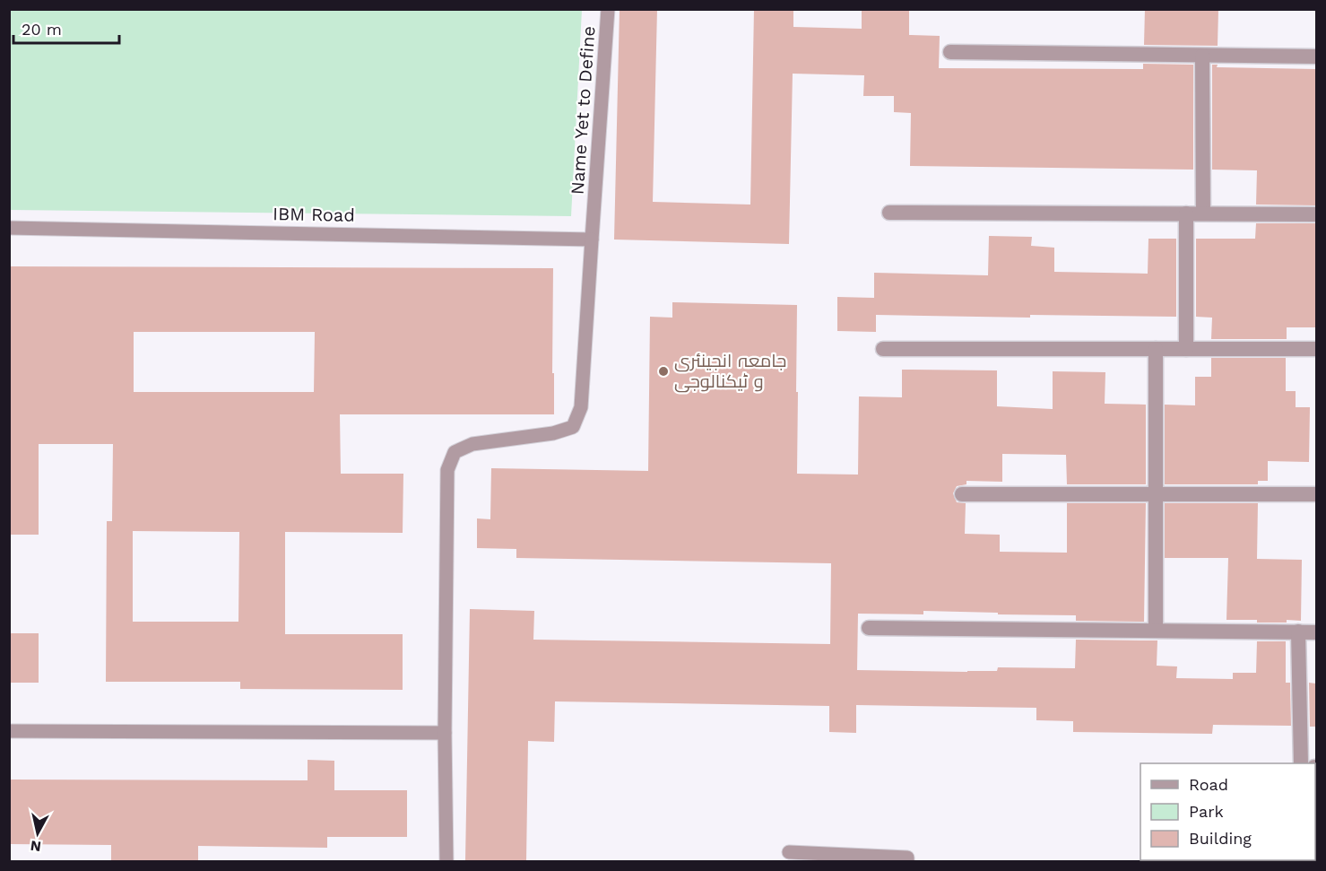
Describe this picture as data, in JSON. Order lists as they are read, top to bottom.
{
  "streets": {
    "lane": ["Name Yet to Define", "IBM Road"]
  },
  "crossings": [
    ["Name Yet to Define", "IBM Road"]
  ],
  "places": ["جامعہ انجینئری و ٹیکنالوجی"],
  "legend": ["Road", "Park", "Building"],
  "scale_bar": "20 m",
  "north": "bottom"
}
